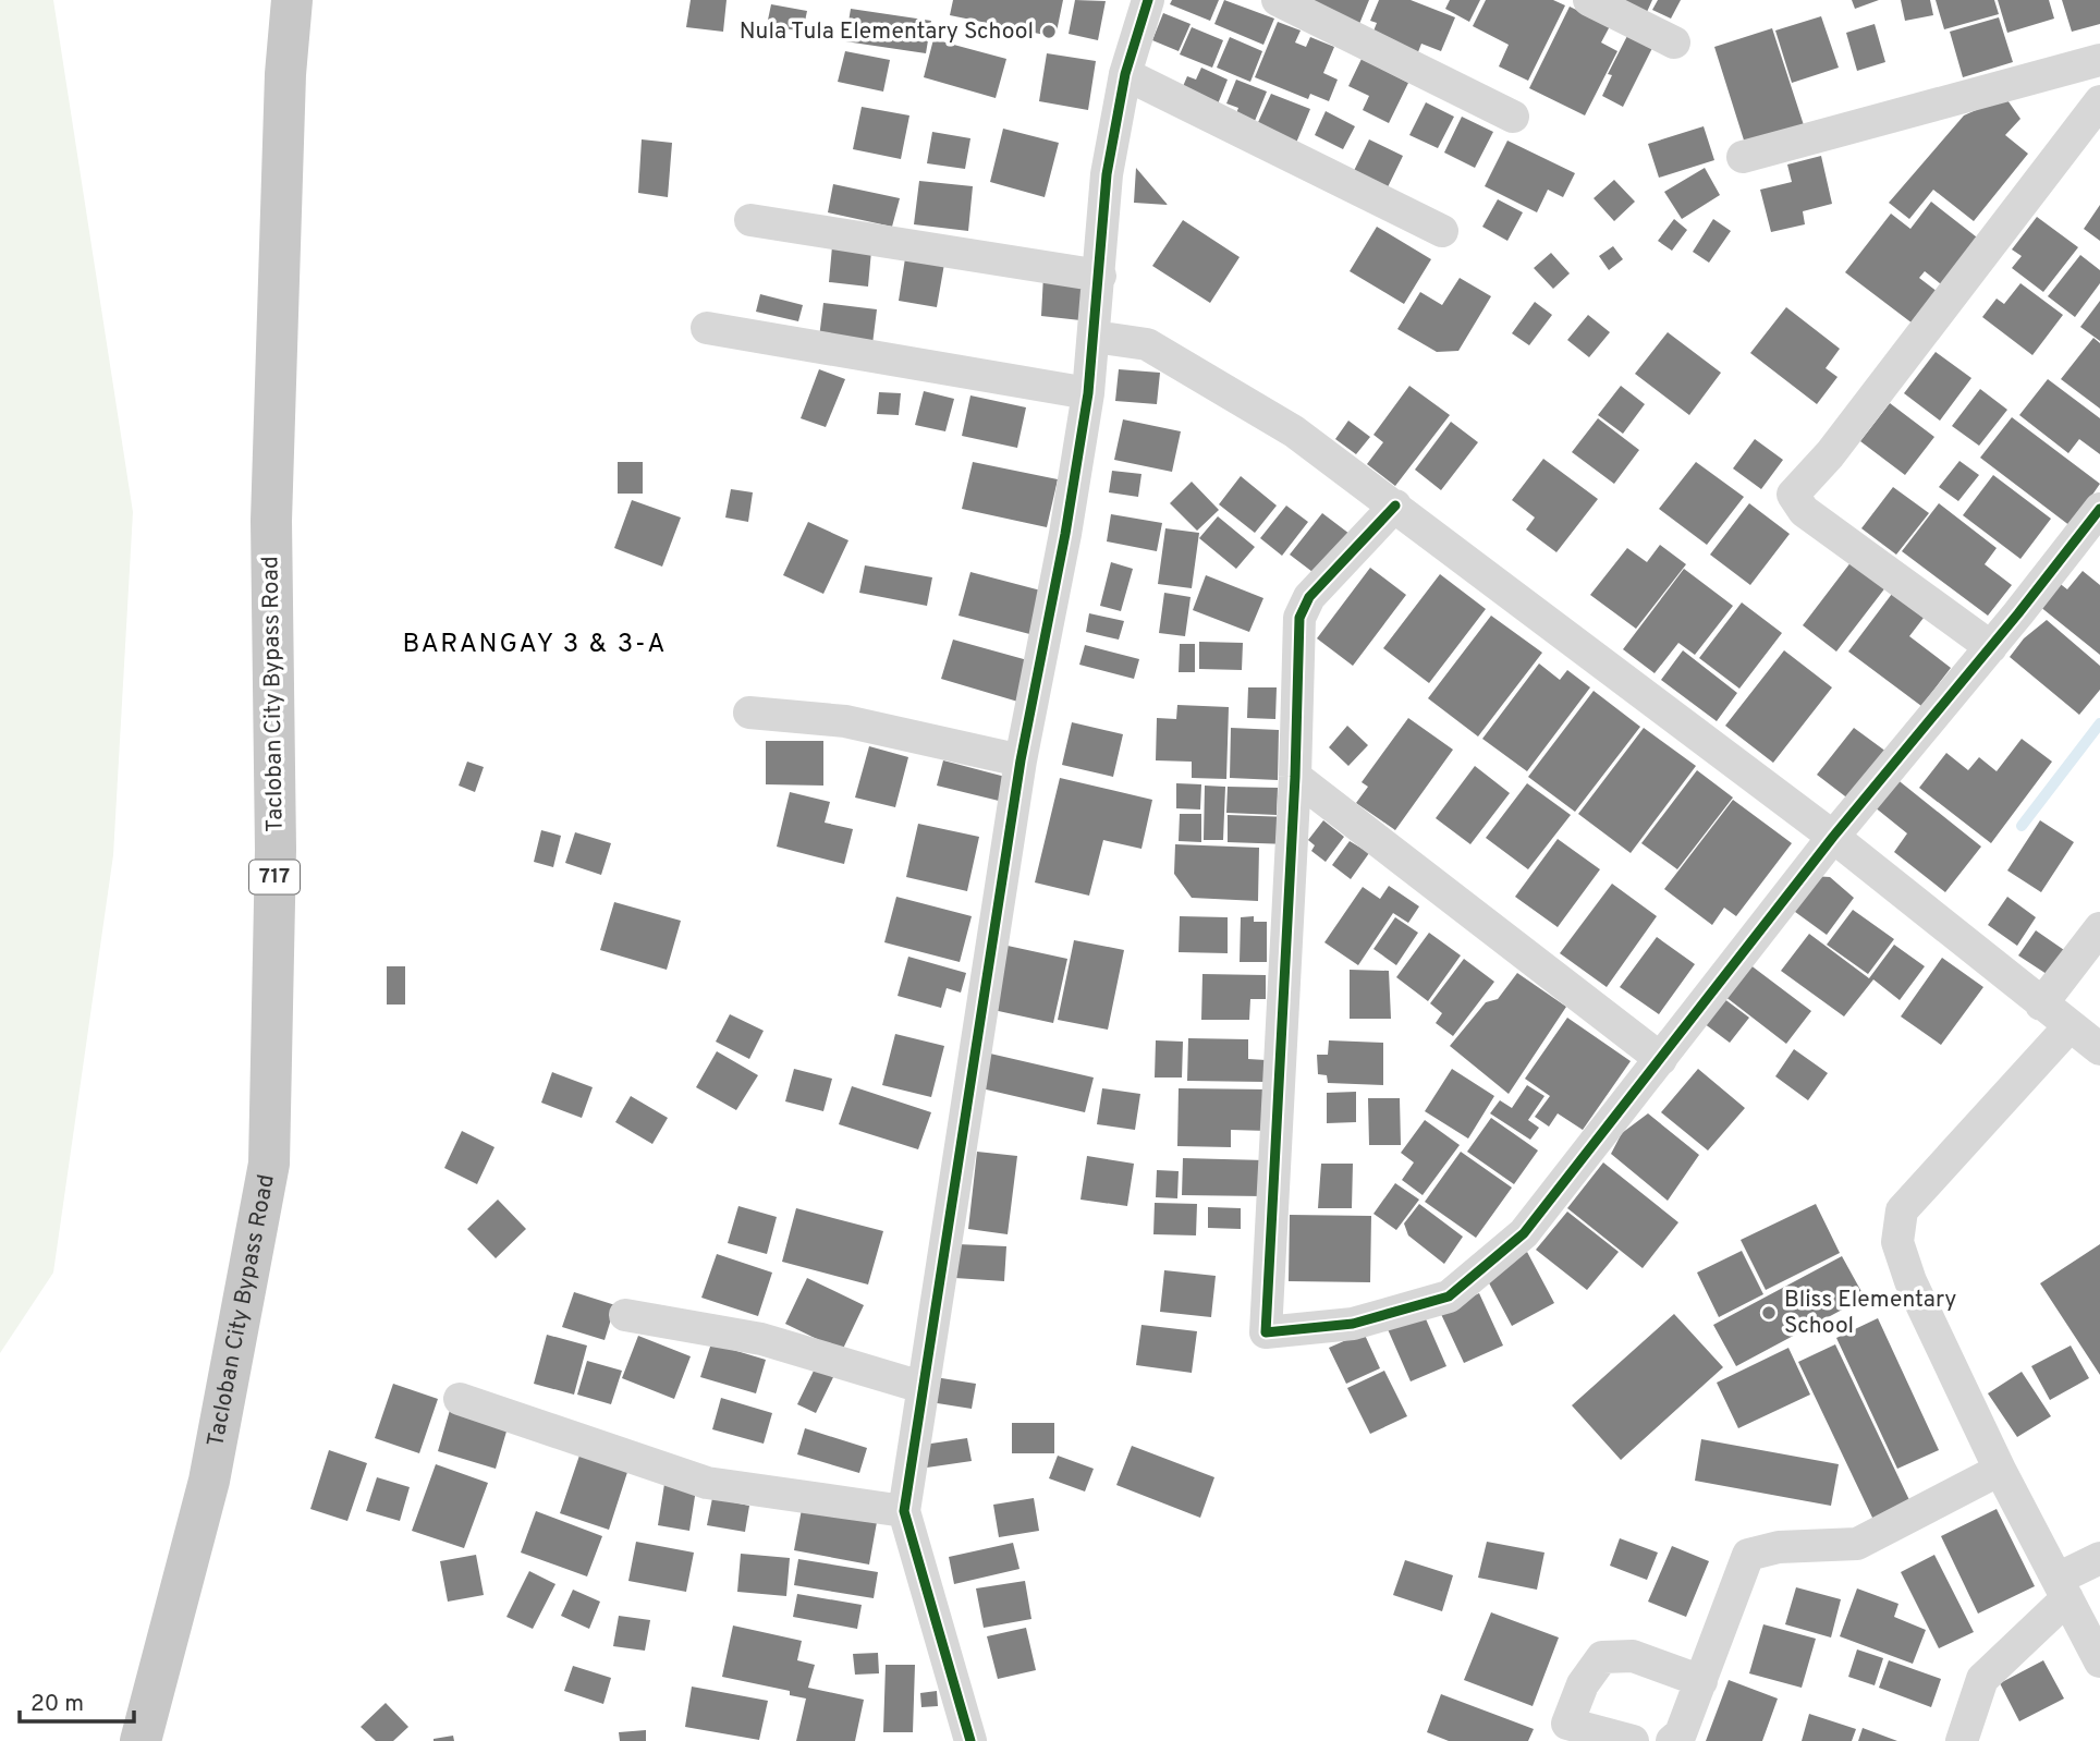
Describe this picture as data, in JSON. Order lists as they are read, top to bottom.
{
  "streets": {
    "highway": ["Tacloban City Bypass Road", "717"]
  },
  "districts": ["BARANGAY 3 & 3-A"],
  "places": ["Nula Tula Elementary School", "Bliss Elementary School"],
  "scale_bar": "20 m"
}
